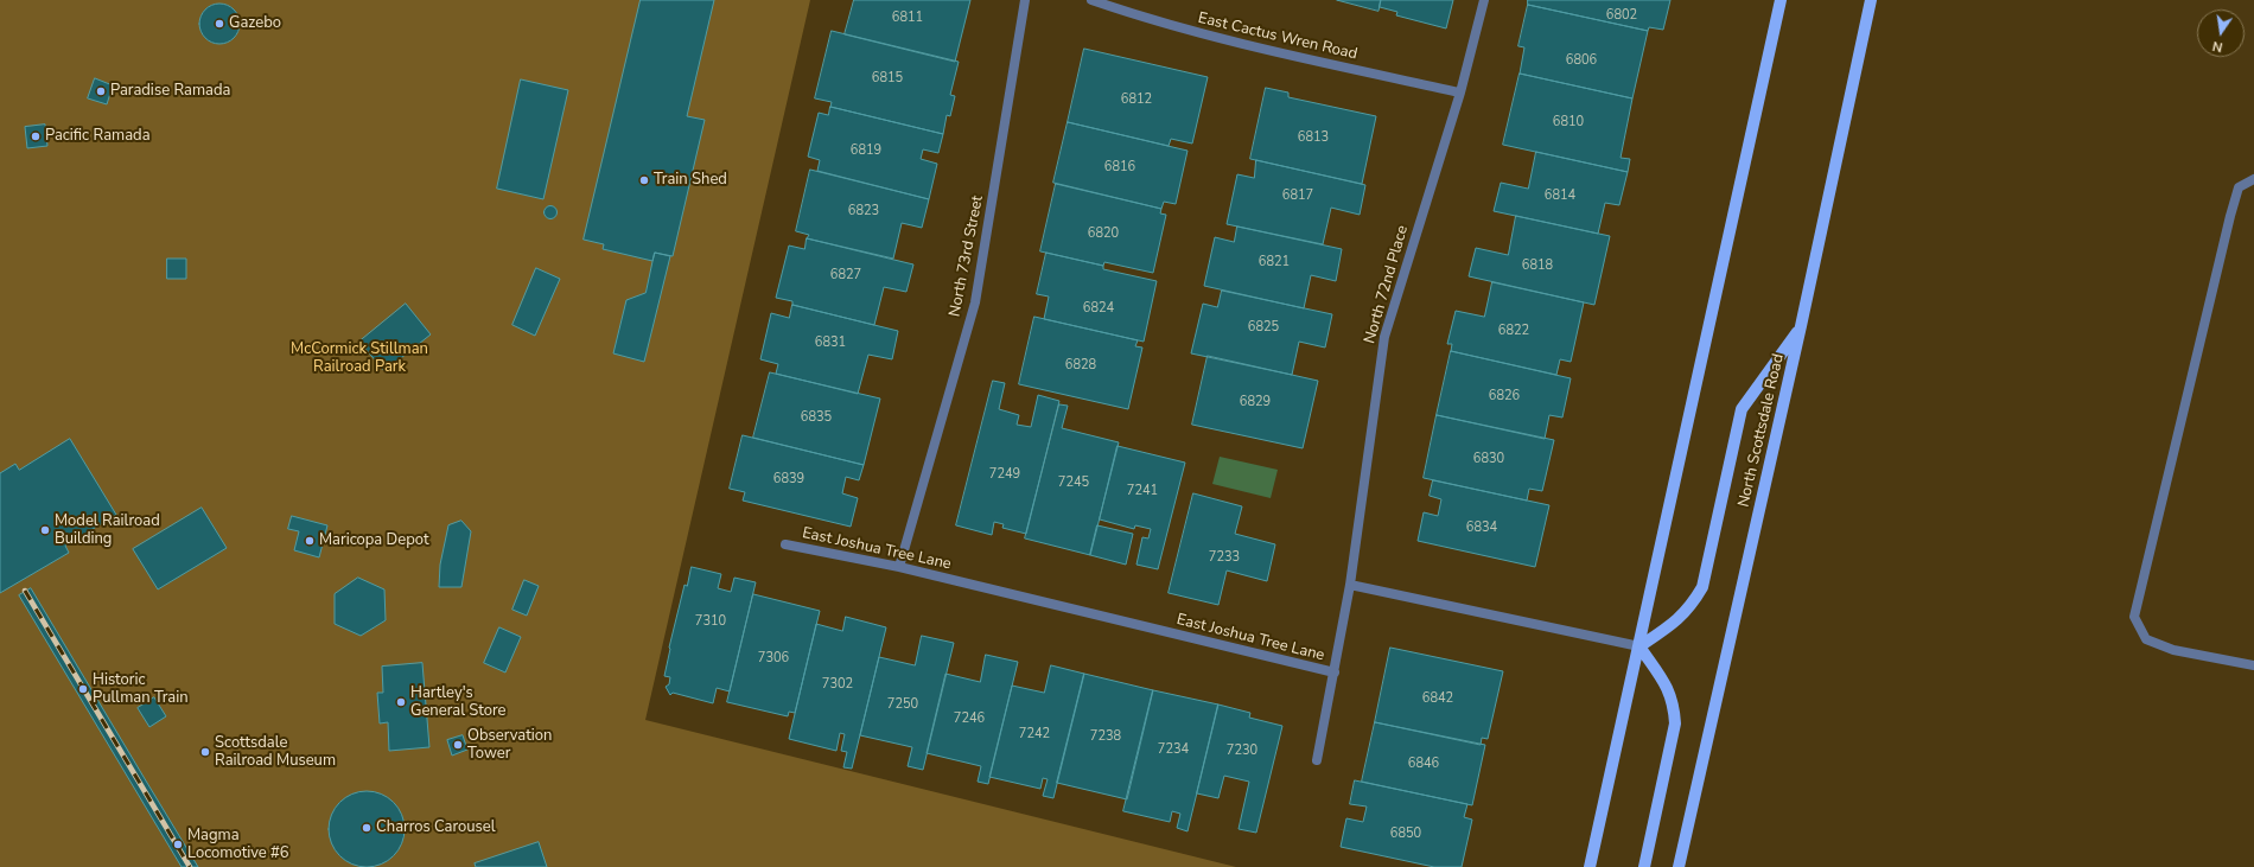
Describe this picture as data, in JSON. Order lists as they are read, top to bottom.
{
  "streets": {
    "main road": ["North Scottsdale Road"],
    "street": [
      "East Cactus Wren Road",
      "North 73rd Street",
      "North 72nd Place",
      "East Joshua Tree Lane"
    ]
  },
  "crossings": [
    ["East Cactus Wren Road", "North 72nd Place"],
    ["North 73rd Street", "East Joshua Tree Lane"],
    ["North 72nd Place", "East Joshua Tree Lane"]
  ],
  "parks": ["McCormick Stillman Railroad Park"],
  "places": [
    "Gazebo",
    "Paradise Ramada",
    "Pacific Ramada",
    "Train Shed",
    "Model Railroad Building",
    "Maricopa Depot",
    "Historic Pullman Train",
    "Hartley's General Store",
    "Observation Tower",
    "Scottsdale Railroad Museum",
    "Charros Carousel",
    "Magma Locomotive #6"
  ],
  "house_numbers": [
    "6802",
    "6811",
    "6806",
    "6815",
    "6812",
    "6810",
    "6813",
    "6819",
    "6816",
    "6817",
    "6814",
    "6823",
    "6820",
    "6821",
    "6818",
    "6827",
    "6824",
    "6825",
    "6822",
    "6831",
    "6828",
    "6826",
    "6829",
    "6835",
    "6830",
    "7249",
    "6839",
    "7245",
    "7241",
    "6834",
    "7233",
    "7310",
    "7306",
    "7302",
    "6842",
    "7250",
    "7246",
    "7242",
    "7238",
    "7234",
    "7230",
    "6846",
    "6850"
  ],
  "north": "bottom"
}
